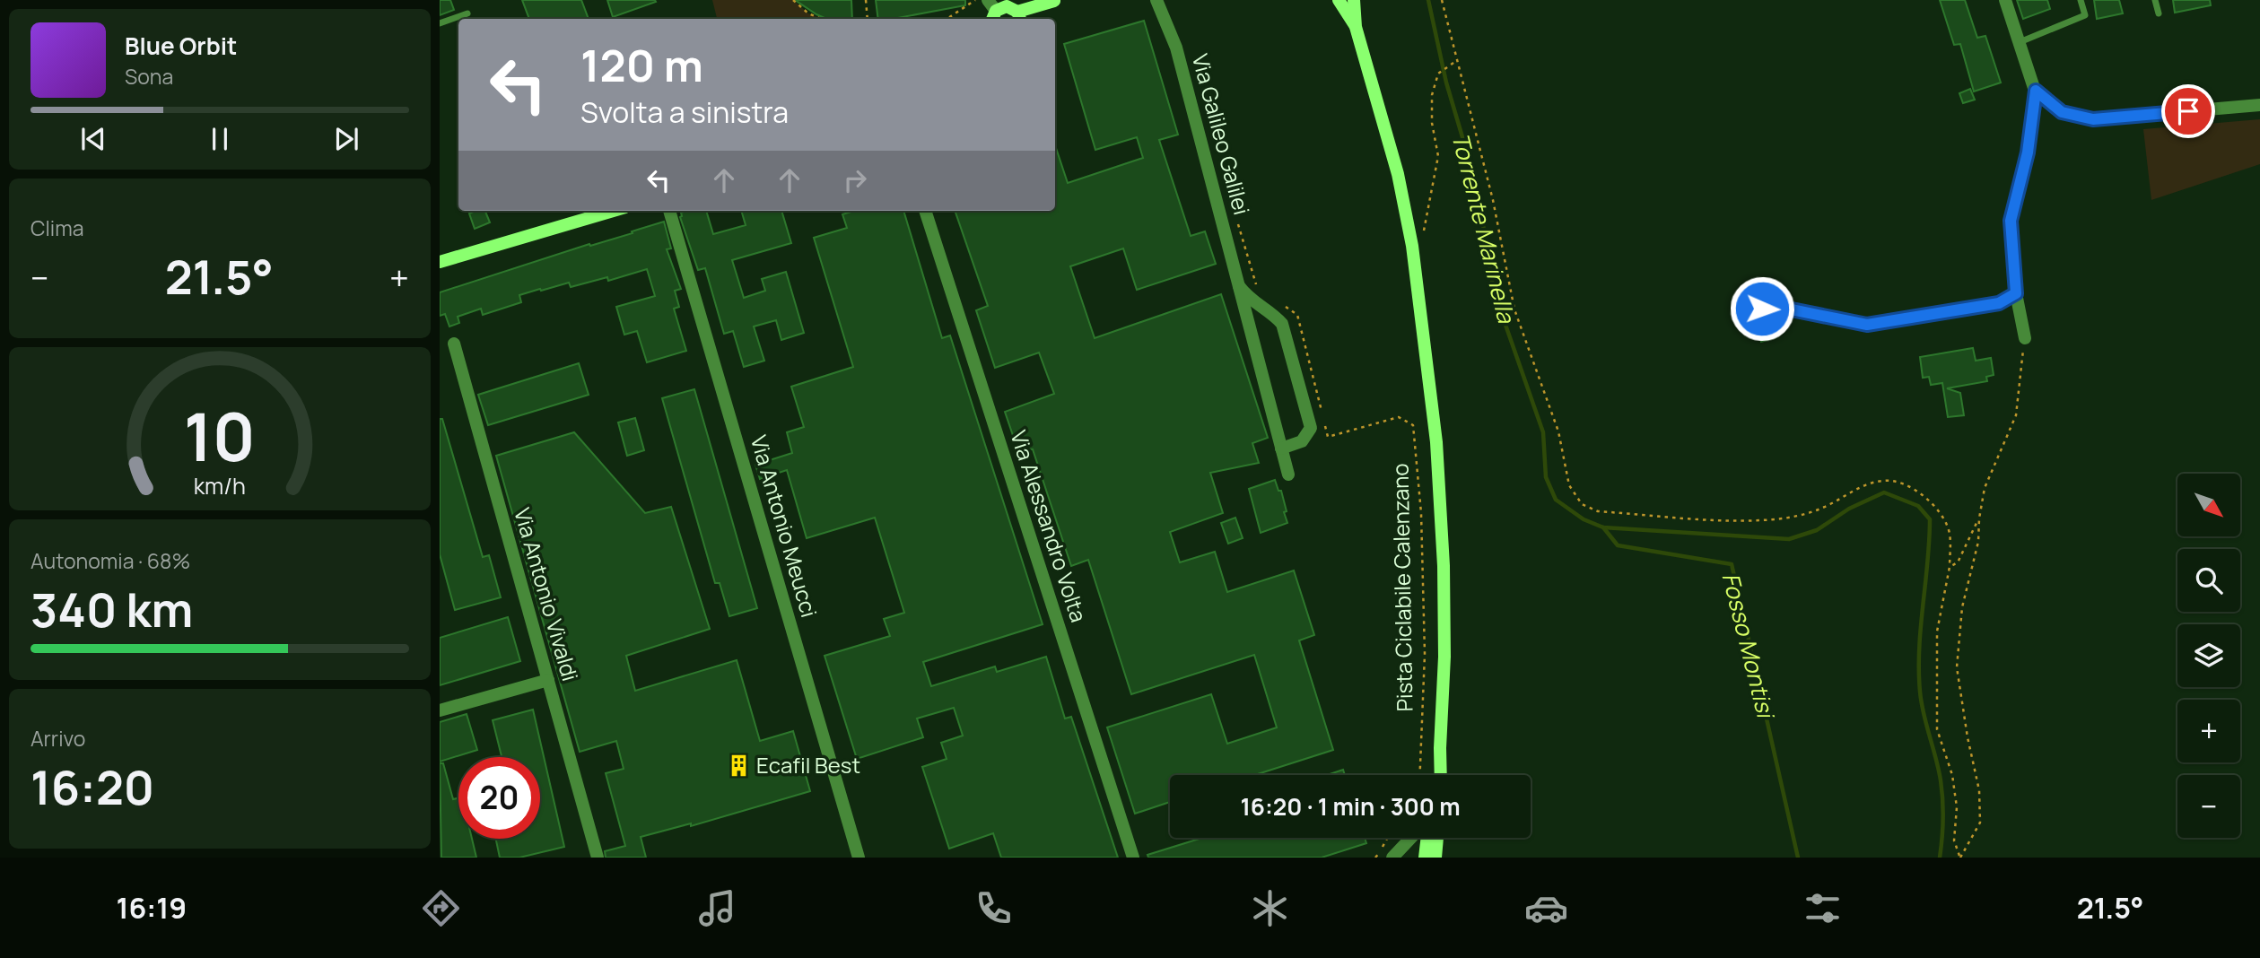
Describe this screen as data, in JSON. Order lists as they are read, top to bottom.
{
  "streets": {
    "street": [
      "Via Galileo Galilei",
      "Via Antonio Meucci",
      "Via Alessandro Volta",
      "Via Antonio Vivaldi"
    ],
    "path": ["Pista Ciclabile Calenzano"]
  },
  "water": ["Torrente Marinella", "Fosso Montisi"],
  "places": {
    "building": ["Ecafil Best"]
  },
  "north": "bottom right",
  "page": {
    "turn": ["120 m", "Svolta a sinistra"],
    "song": ["Blue Orbit", "Sona"],
    "tile": [
      "Clima",
      ["Autonomia · 68%", "340 km"],
      ["Arrivo", "16:20"]
    ],
    "heat": ["−", "21.5°", "+"],
    "map_buttons": ["+", "−"],
    "limit": "20",
    "trip": "16:20 · 1 min · 300 m",
    "tabs": ["16:19", "21.5°"],
    "gauge": ["10", "km/h"]
  }
}
